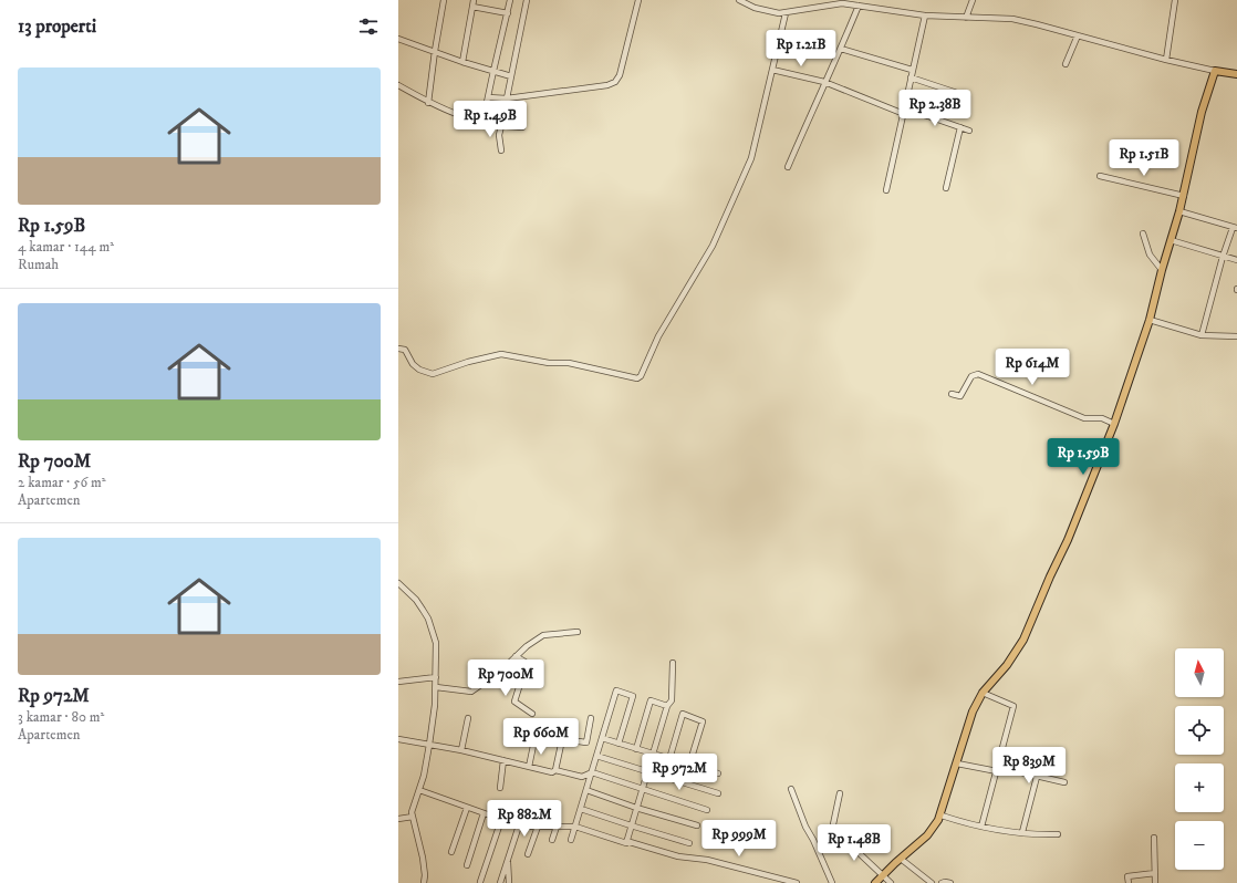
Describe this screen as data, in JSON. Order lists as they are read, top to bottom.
{
  "north": "top",
  "page": {
    "heading": "13 properti",
    "price": [
      "Rp 1.21B",
      "Rp 2.38B",
      "Rp 1.49B",
      "Rp 1.51B",
      "Rp 614M",
      "Rp 1.59B",
      "Rp 700M",
      "Rp 660M",
      "Rp 839M",
      "Rp 972M",
      "Rp 882M",
      "Rp 999M",
      "Rp 1.48B"
    ],
    "list": [
      {
        "name": "Rp 1.59B",
        "note": "4 kamar · 144 m² · Rumah"
      },
      {
        "name": "Rp 700M",
        "note": "2 kamar · 56 m² · Apartemen"
      },
      {
        "name": "Rp 972M",
        "note": "3 kamar · 80 m² · Apartemen"
      }
    ],
    "map_buttons": ["+", "−"]
  }
}
